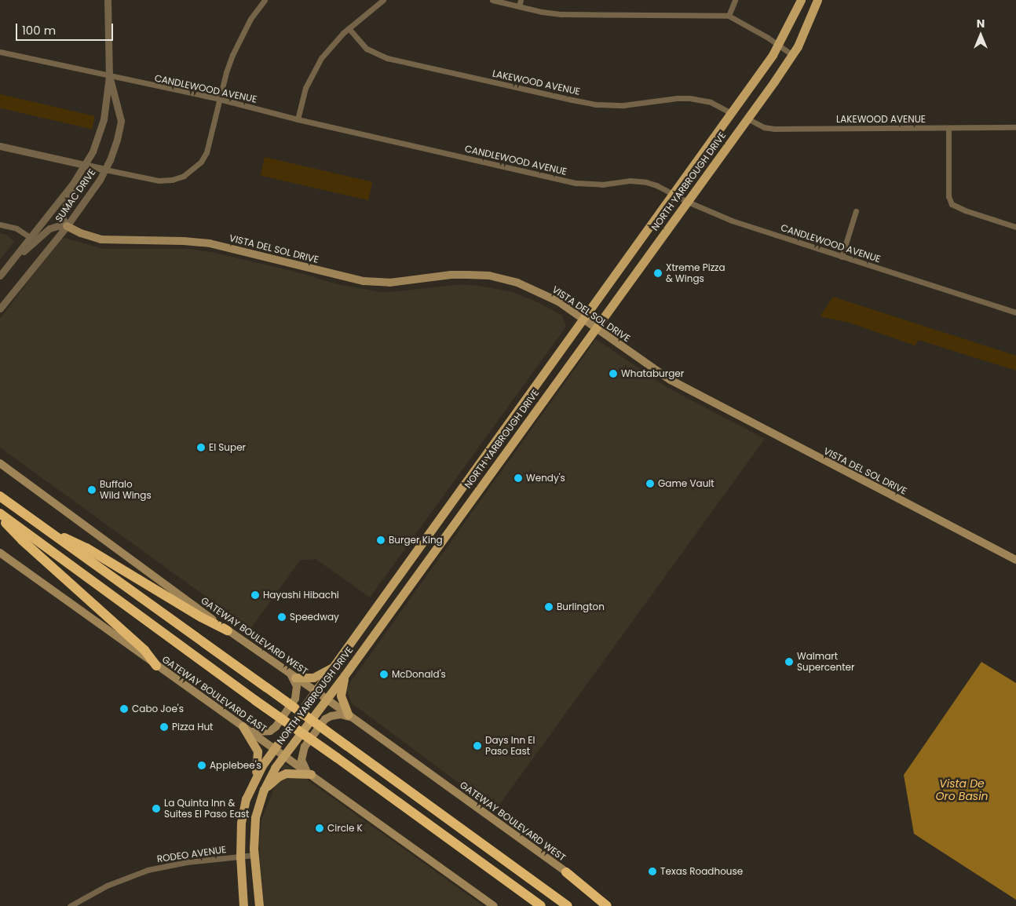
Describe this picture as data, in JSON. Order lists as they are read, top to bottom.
{
  "streets": {
    "main road": [
      "NORTH YARBROUGH DRIVE",
      "VISTA DEL SOL DRIVE",
      "GATEWAY BOULEVARD WEST",
      "GATEWAY BOULEVARD EAST"
    ],
    "street": [
      "LAKEWOOD AVENUE",
      "CANDLEWOOD AVENUE",
      "SUMAC DRIVE",
      "RODEO AVENUE"
    ]
  },
  "crossings": [
    ["LAKEWOOD AVENUE", "NORTH YARBROUGH DRIVE"],
    ["CANDLEWOOD AVENUE", "NORTH YARBROUGH DRIVE"],
    ["CANDLEWOOD AVENUE", "SUMAC DRIVE"],
    ["NORTH YARBROUGH DRIVE", "VISTA DEL SOL DRIVE"],
    ["NORTH YARBROUGH DRIVE", "GATEWAY BOULEVARD WEST"],
    ["NORTH YARBROUGH DRIVE", "GATEWAY BOULEVARD EAST"],
    ["NORTH YARBROUGH DRIVE", "RODEO AVENUE"],
    ["SUMAC DRIVE", "VISTA DEL SOL DRIVE"]
  ],
  "water": ["Vista De Oro Basin"],
  "places": [
    "Xtreme Pizza & Wings",
    "Whataburger",
    "El Super",
    "Wendy's",
    "Game Vault",
    "Buffalo Wild Wings",
    "Burger King",
    "Hayashi Hibachi",
    "Burlington",
    "Speedway",
    "Walmart Supercenter",
    "McDonald's",
    "Cabo Joe's",
    "Pizza Hut",
    "Days Inn El Paso East",
    "Applebee's",
    "La Quinta Inn & Suites El Paso East",
    "Circle K",
    "Texas Roadhouse"
  ],
  "scale_bar": "100 m",
  "north": "top"
}
